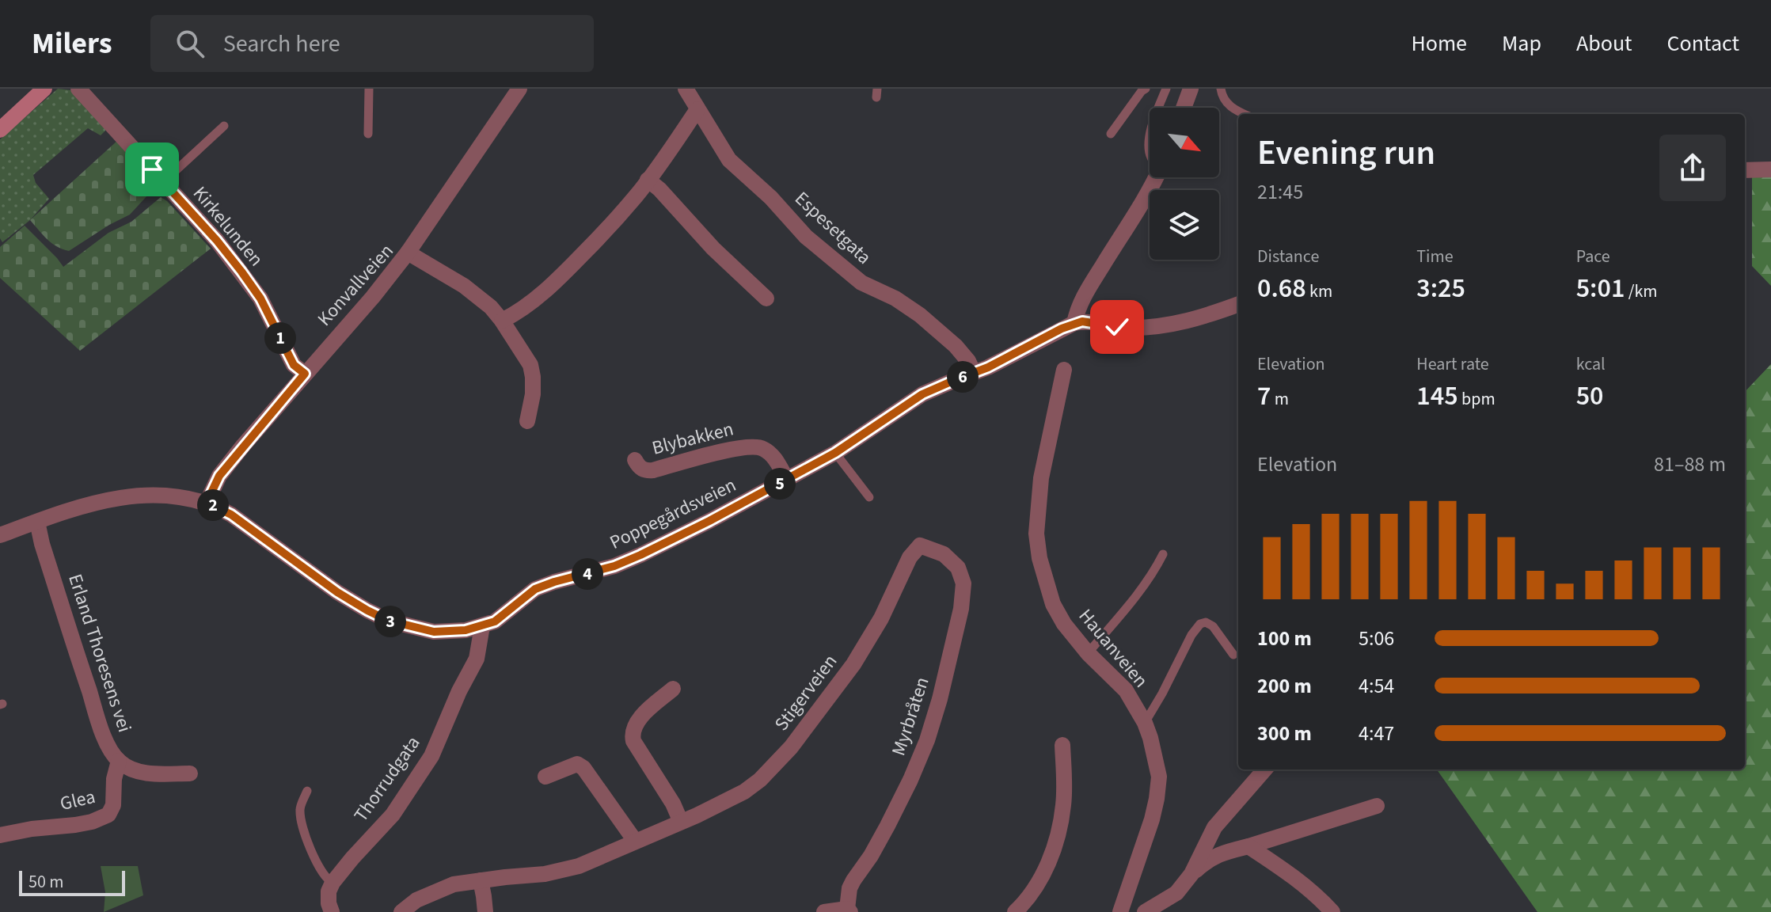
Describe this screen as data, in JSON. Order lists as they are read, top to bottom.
{
  "streets": {
    "street": [
      "Kirkelunden",
      "Espesetgata",
      "Konvallveien",
      "Blybakken",
      "Poppegårdsveien",
      "Hauanveien",
      "Erland Thoresens vei",
      "Stigerveien",
      "Myrbråten",
      "Thorrudgata",
      "Glea"
    ]
  },
  "crossings": [
    ["Kirkelunden", "Konvallveien"],
    ["Espesetgata", "Poppegårdsveien"],
    ["Konvallveien", "Poppegårdsveien"],
    ["Blybakken", "Poppegårdsveien"],
    ["Poppegårdsveien", "Erland Thoresens vei"],
    ["Poppegårdsveien", "Thorrudgata"],
    ["Erland Thoresens vei", "Glea"],
    ["Stigerveien", "Myrbråten"]
  ],
  "scale_bar": "50 m",
  "north": "bottom right",
  "page": {
    "header": "Milers",
    "search": "Search here",
    "nav": [
      "Home",
      "Map",
      "About",
      "Contact"
    ],
    "heading": ["Evening run", "21:45"],
    "stats": [
      ["Distance", "0.68 km"],
      ["Time", "3:25"],
      ["Pace", "5:01 /km"],
      ["Elevation", "7 m"],
      ["Heart rate", "145 bpm"],
      ["kcal", "50"]
    ],
    "pins": [
      "1",
      "6",
      "5",
      "2",
      "4",
      "3"
    ],
    "chart": ["Elevation", "81–88 m"],
    "list": [
      {
        "name": "100 m",
        "note": "5:06"
      },
      {
        "name": "200 m",
        "note": "4:54"
      },
      {
        "name": "300 m",
        "note": "4:47"
      }
    ],
    "scale": "50 m"
  }
}
